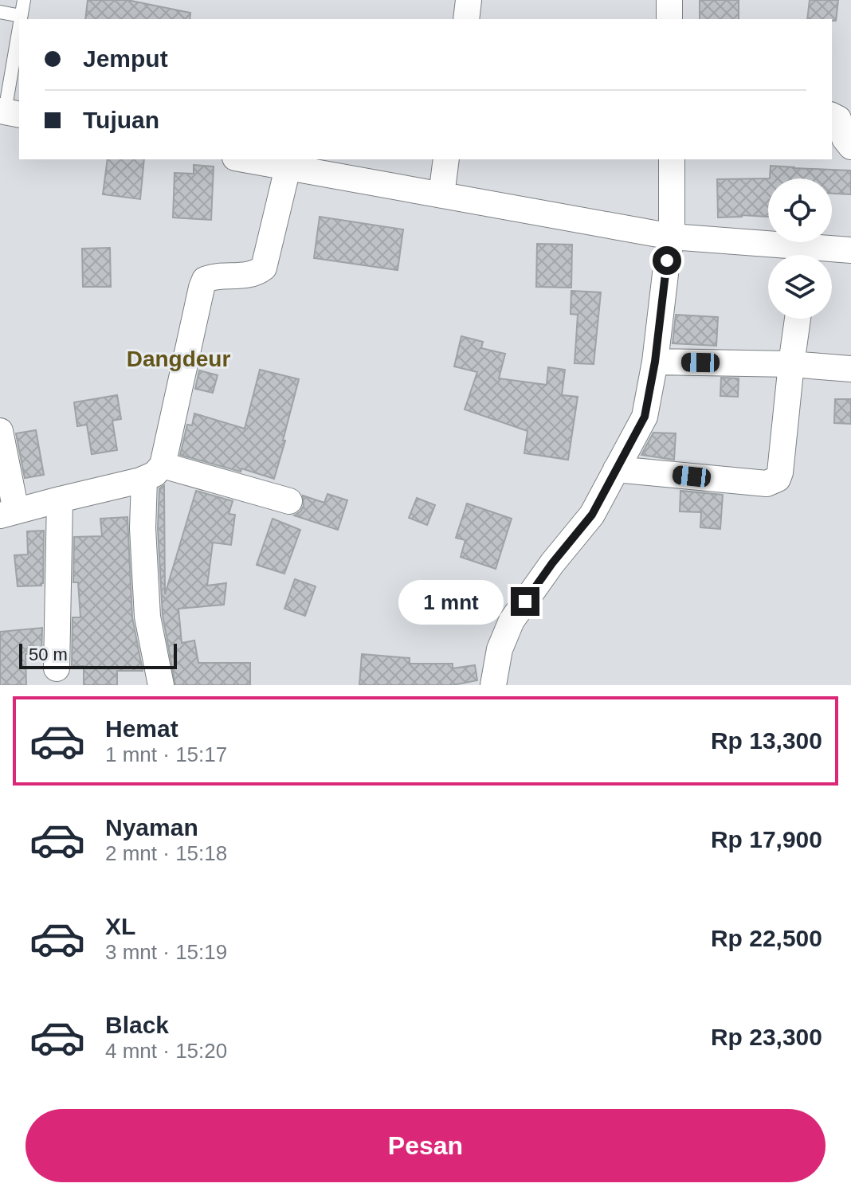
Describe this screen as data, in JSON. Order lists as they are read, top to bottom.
{
  "districts": ["Dangdeur"],
  "scale_bar": "50 m",
  "page": {
    "banner": ["Jemput", "Tujuan"],
    "bubble": "1 mnt",
    "scale": "50 m",
    "list": [
      {
        "name": "Hemat",
        "note": "1 mnt · 15:17",
        "value": "Rp 13,300"
      },
      {
        "name": "Nyaman",
        "note": "2 mnt · 15:18",
        "value": "Rp 17,900"
      },
      {
        "name": "XL",
        "note": "3 mnt · 15:19",
        "value": "Rp 22,500"
      },
      {
        "name": "Black",
        "note": "4 mnt · 15:20",
        "value": "Rp 23,300"
      }
    ],
    "buttons": "Pesan"
  }
}
